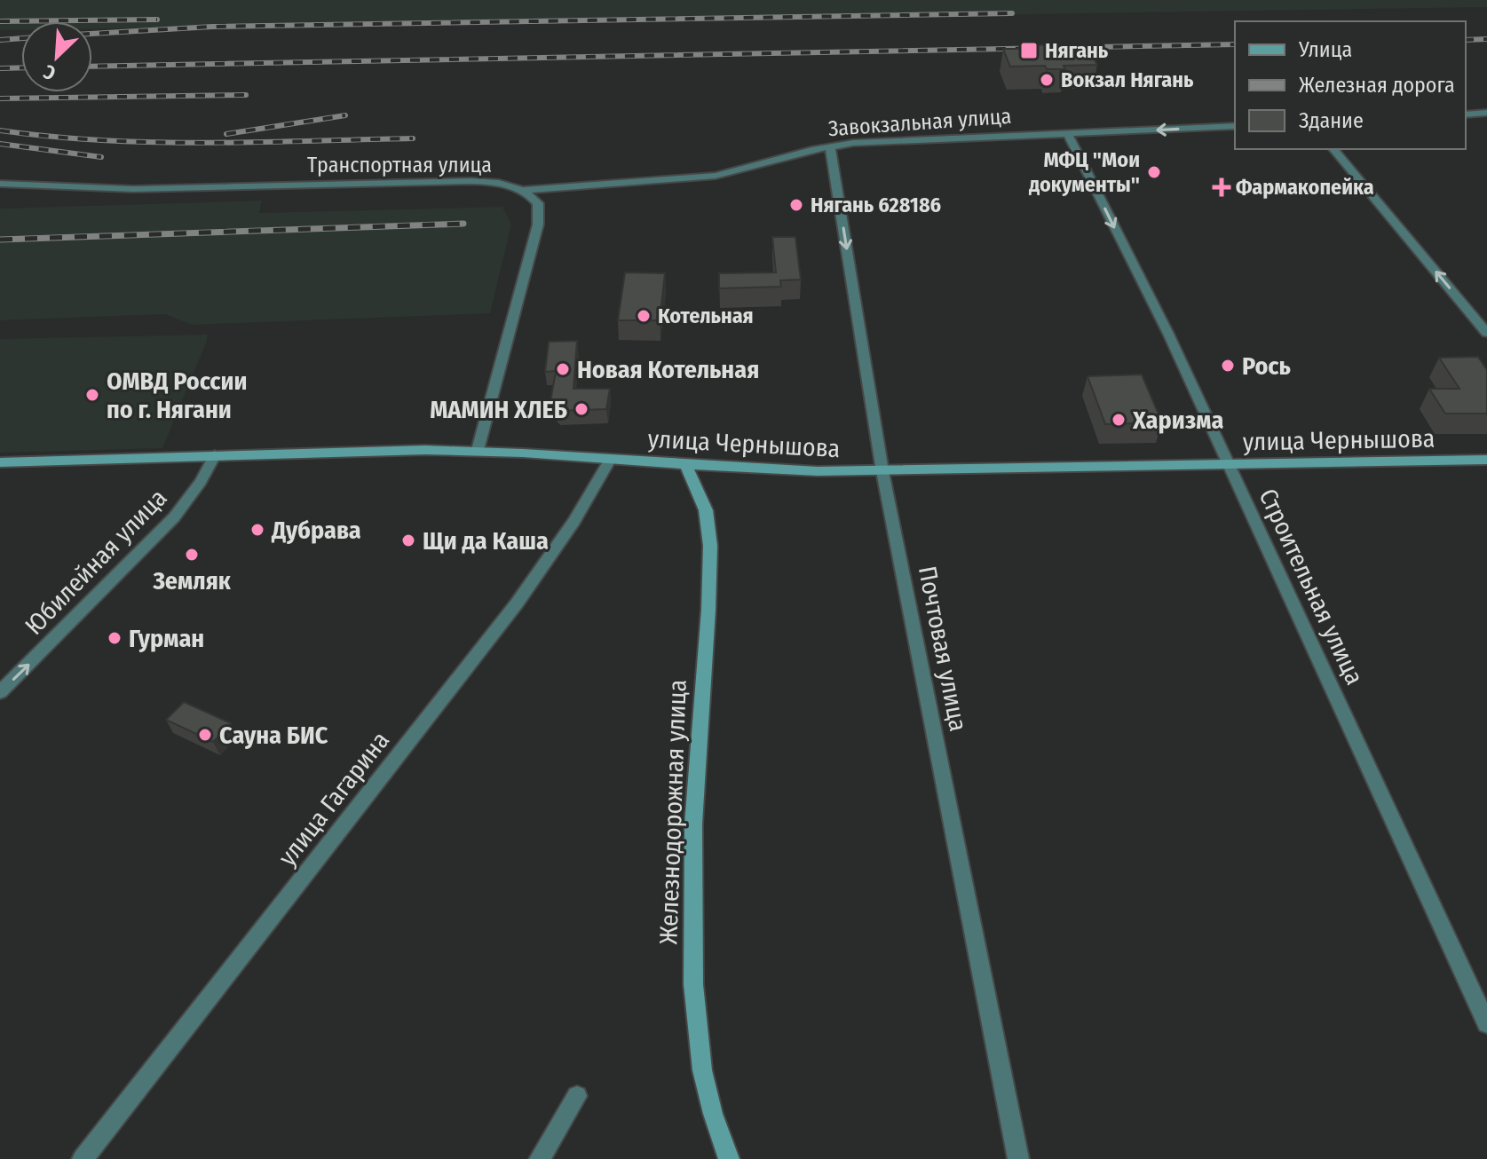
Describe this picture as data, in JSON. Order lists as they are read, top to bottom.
{
  "streets": {
    "main road": ["улица Чернышова", "Железнодорожная улица"],
    "street": [
      "Завокзальная улица",
      "Транспортная улица",
      "Юбилейная улица",
      "Строительная улица",
      "Почтовая улица",
      "улица Гагарина"
    ]
  },
  "crossings": [
    ["Завокзальная улица", "Транспортная улица"],
    ["Завокзальная улица", "Строительная улица"],
    ["Завокзальная улица", "Почтовая улица"],
    ["Транспортная улица", "улица Чернышова"],
    ["улица Чернышова", "Юбилейная улица"],
    ["улица Чернышова", "Строительная улица"],
    ["улица Чернышова", "Почтовая улица"],
    ["улица Чернышова", "улица Гагарина"],
    ["улица Чернышова", "Железнодорожная улица"]
  ],
  "one_way": ["Юбилейная улица", "Строительная улица"],
  "places": {
    "transit": ["Нягань"],
    "other": [
      "Вокзал Нягань",
      "МФЦ \"Мои документы\"",
      "Нягань 628186",
      "Котельная",
      "Рось",
      "Новая Котельная",
      "ОМВД России по г. Нягани",
      "МАМИН ХЛЕБ",
      "Харизма",
      "Дубрава",
      "Щи да Каша",
      "Земляк",
      "Гурман",
      "Сауна БИС"
    ],
    "health": ["Фармакопейка"]
  },
  "legend": ["Улица", "Железная дорога", "Здание"],
  "north": "bottom left"
}
